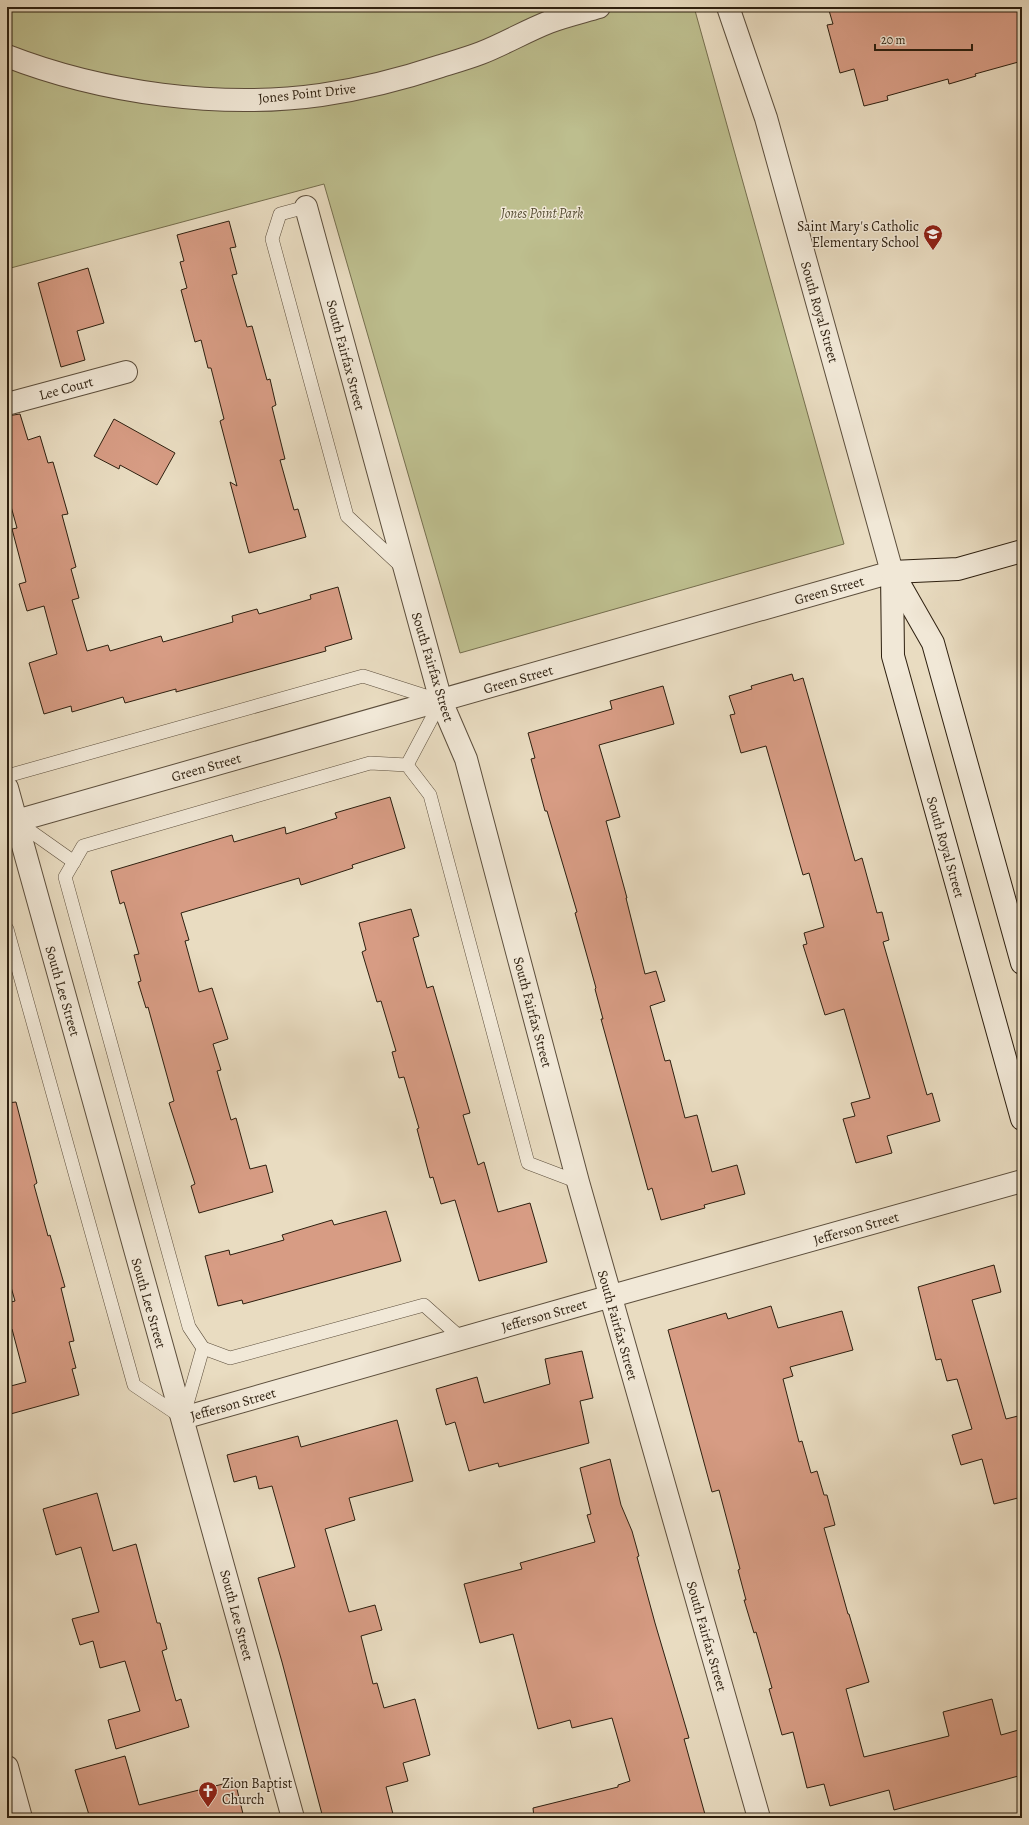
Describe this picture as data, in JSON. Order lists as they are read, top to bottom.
{
  "streets": {
    "street": [
      "Jones Point Drive",
      "South Royal Street",
      "South Fairfax Street",
      "Lee Court",
      "Green Street",
      "South Lee Street",
      "Jefferson Street"
    ]
  },
  "crossings": [
    ["South Royal Street", "Green Street"],
    ["South Fairfax Street", "Green Street"],
    ["South Fairfax Street", "Jefferson Street"],
    ["Green Street", "South Lee Street"],
    ["South Lee Street", "Jefferson Street"]
  ],
  "parks": ["Jones Point Park"],
  "places": {
    "school or university": ["Saint Mary's Catholic Elementary School"],
    "church": ["Zion Baptist Church"]
  },
  "scale_bar": "20 m"
}
